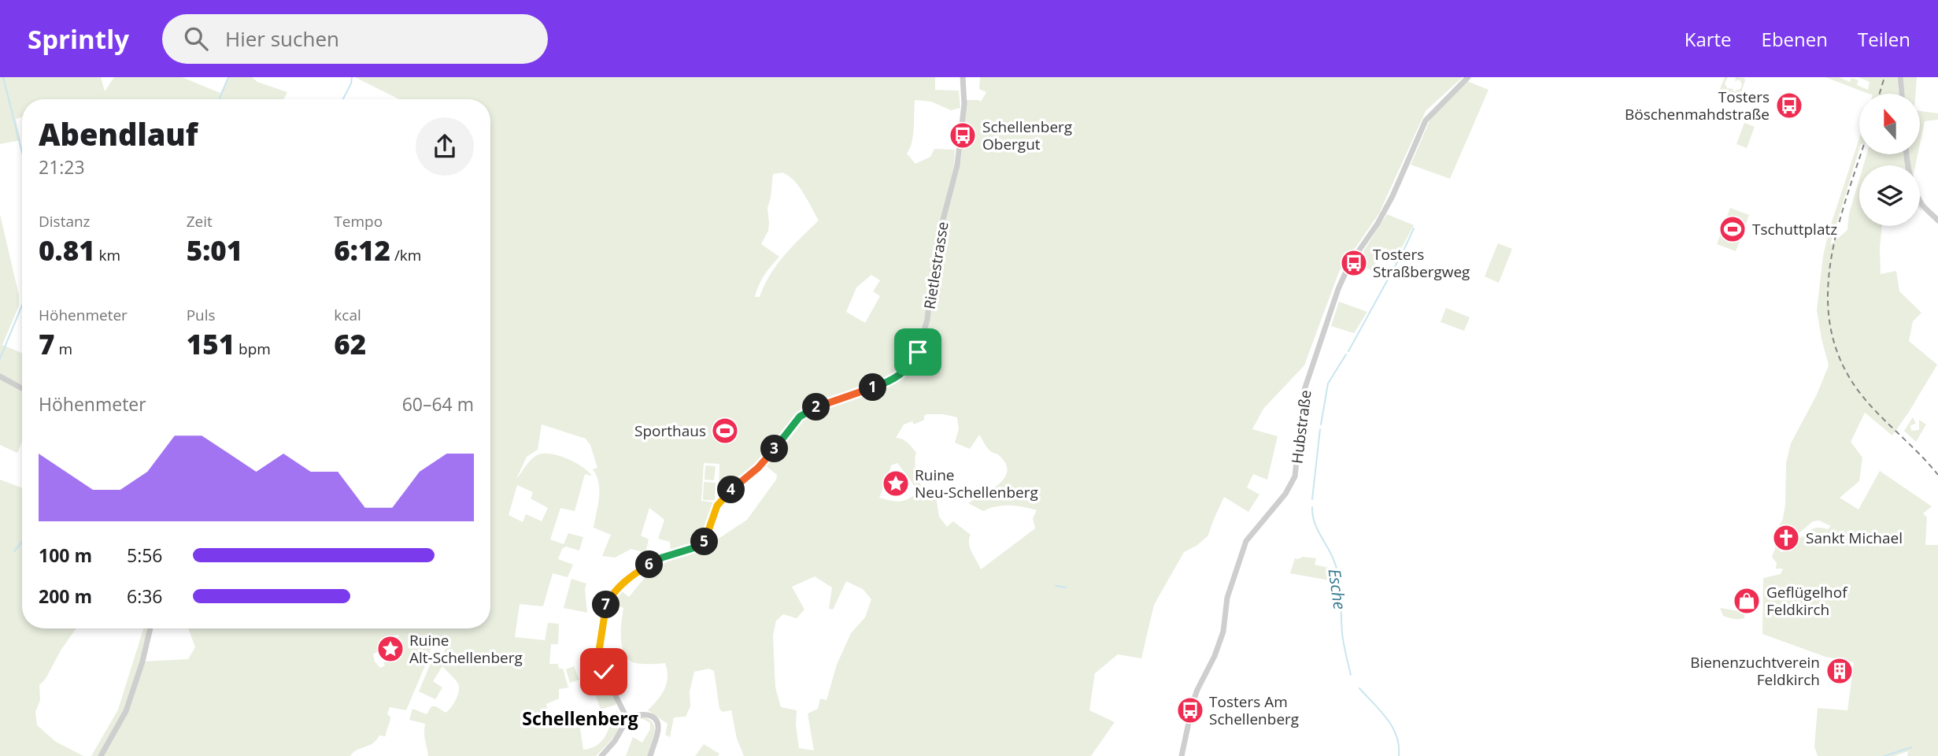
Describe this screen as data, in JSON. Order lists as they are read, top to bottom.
{
  "streets": {
    "street": ["Rietlestrasse", "Hubstraße"]
  },
  "districts": ["Schellenberg"],
  "water": ["Esche"],
  "places": {
    "bus stop": [
      "Tosters Böschenmahdstraße",
      "Schellenberg Obergut",
      "Tosters Straßbergweg",
      "Tosters Am Schellenberg"
    ],
    "sports": ["Tschuttplatz", "Sporthaus"],
    "place": ["Ruine Neu-Schellenberg", "Ruine Alt-Schellenberg"],
    "church": ["Sankt Michael"],
    "shop": ["Geflügelhof Feldkirch"],
    "building": ["Bienenzuchtverein Feldkirch"]
  },
  "north": "top",
  "page": {
    "header": "Sprintly",
    "search": "Hier suchen",
    "nav": ["Karte", "Ebenen", "Teilen"],
    "heading": ["Abendlauf", "21:23"],
    "stats": [
      ["Distanz", "0.81 km"],
      ["Zeit", "5:01"],
      ["Tempo", "6:12 /km"],
      ["Höhenmeter", "7 m"],
      ["Puls", "151 bpm"],
      ["kcal", "62"]
    ],
    "pins": [
      "1",
      "2",
      "3",
      "4",
      "5",
      "6",
      "7"
    ],
    "chart": ["Höhenmeter", "60–64 m"],
    "list": [
      {
        "name": "100 m",
        "note": "5:56"
      },
      {
        "name": "200 m",
        "note": "6:36"
      }
    ]
  }
}
